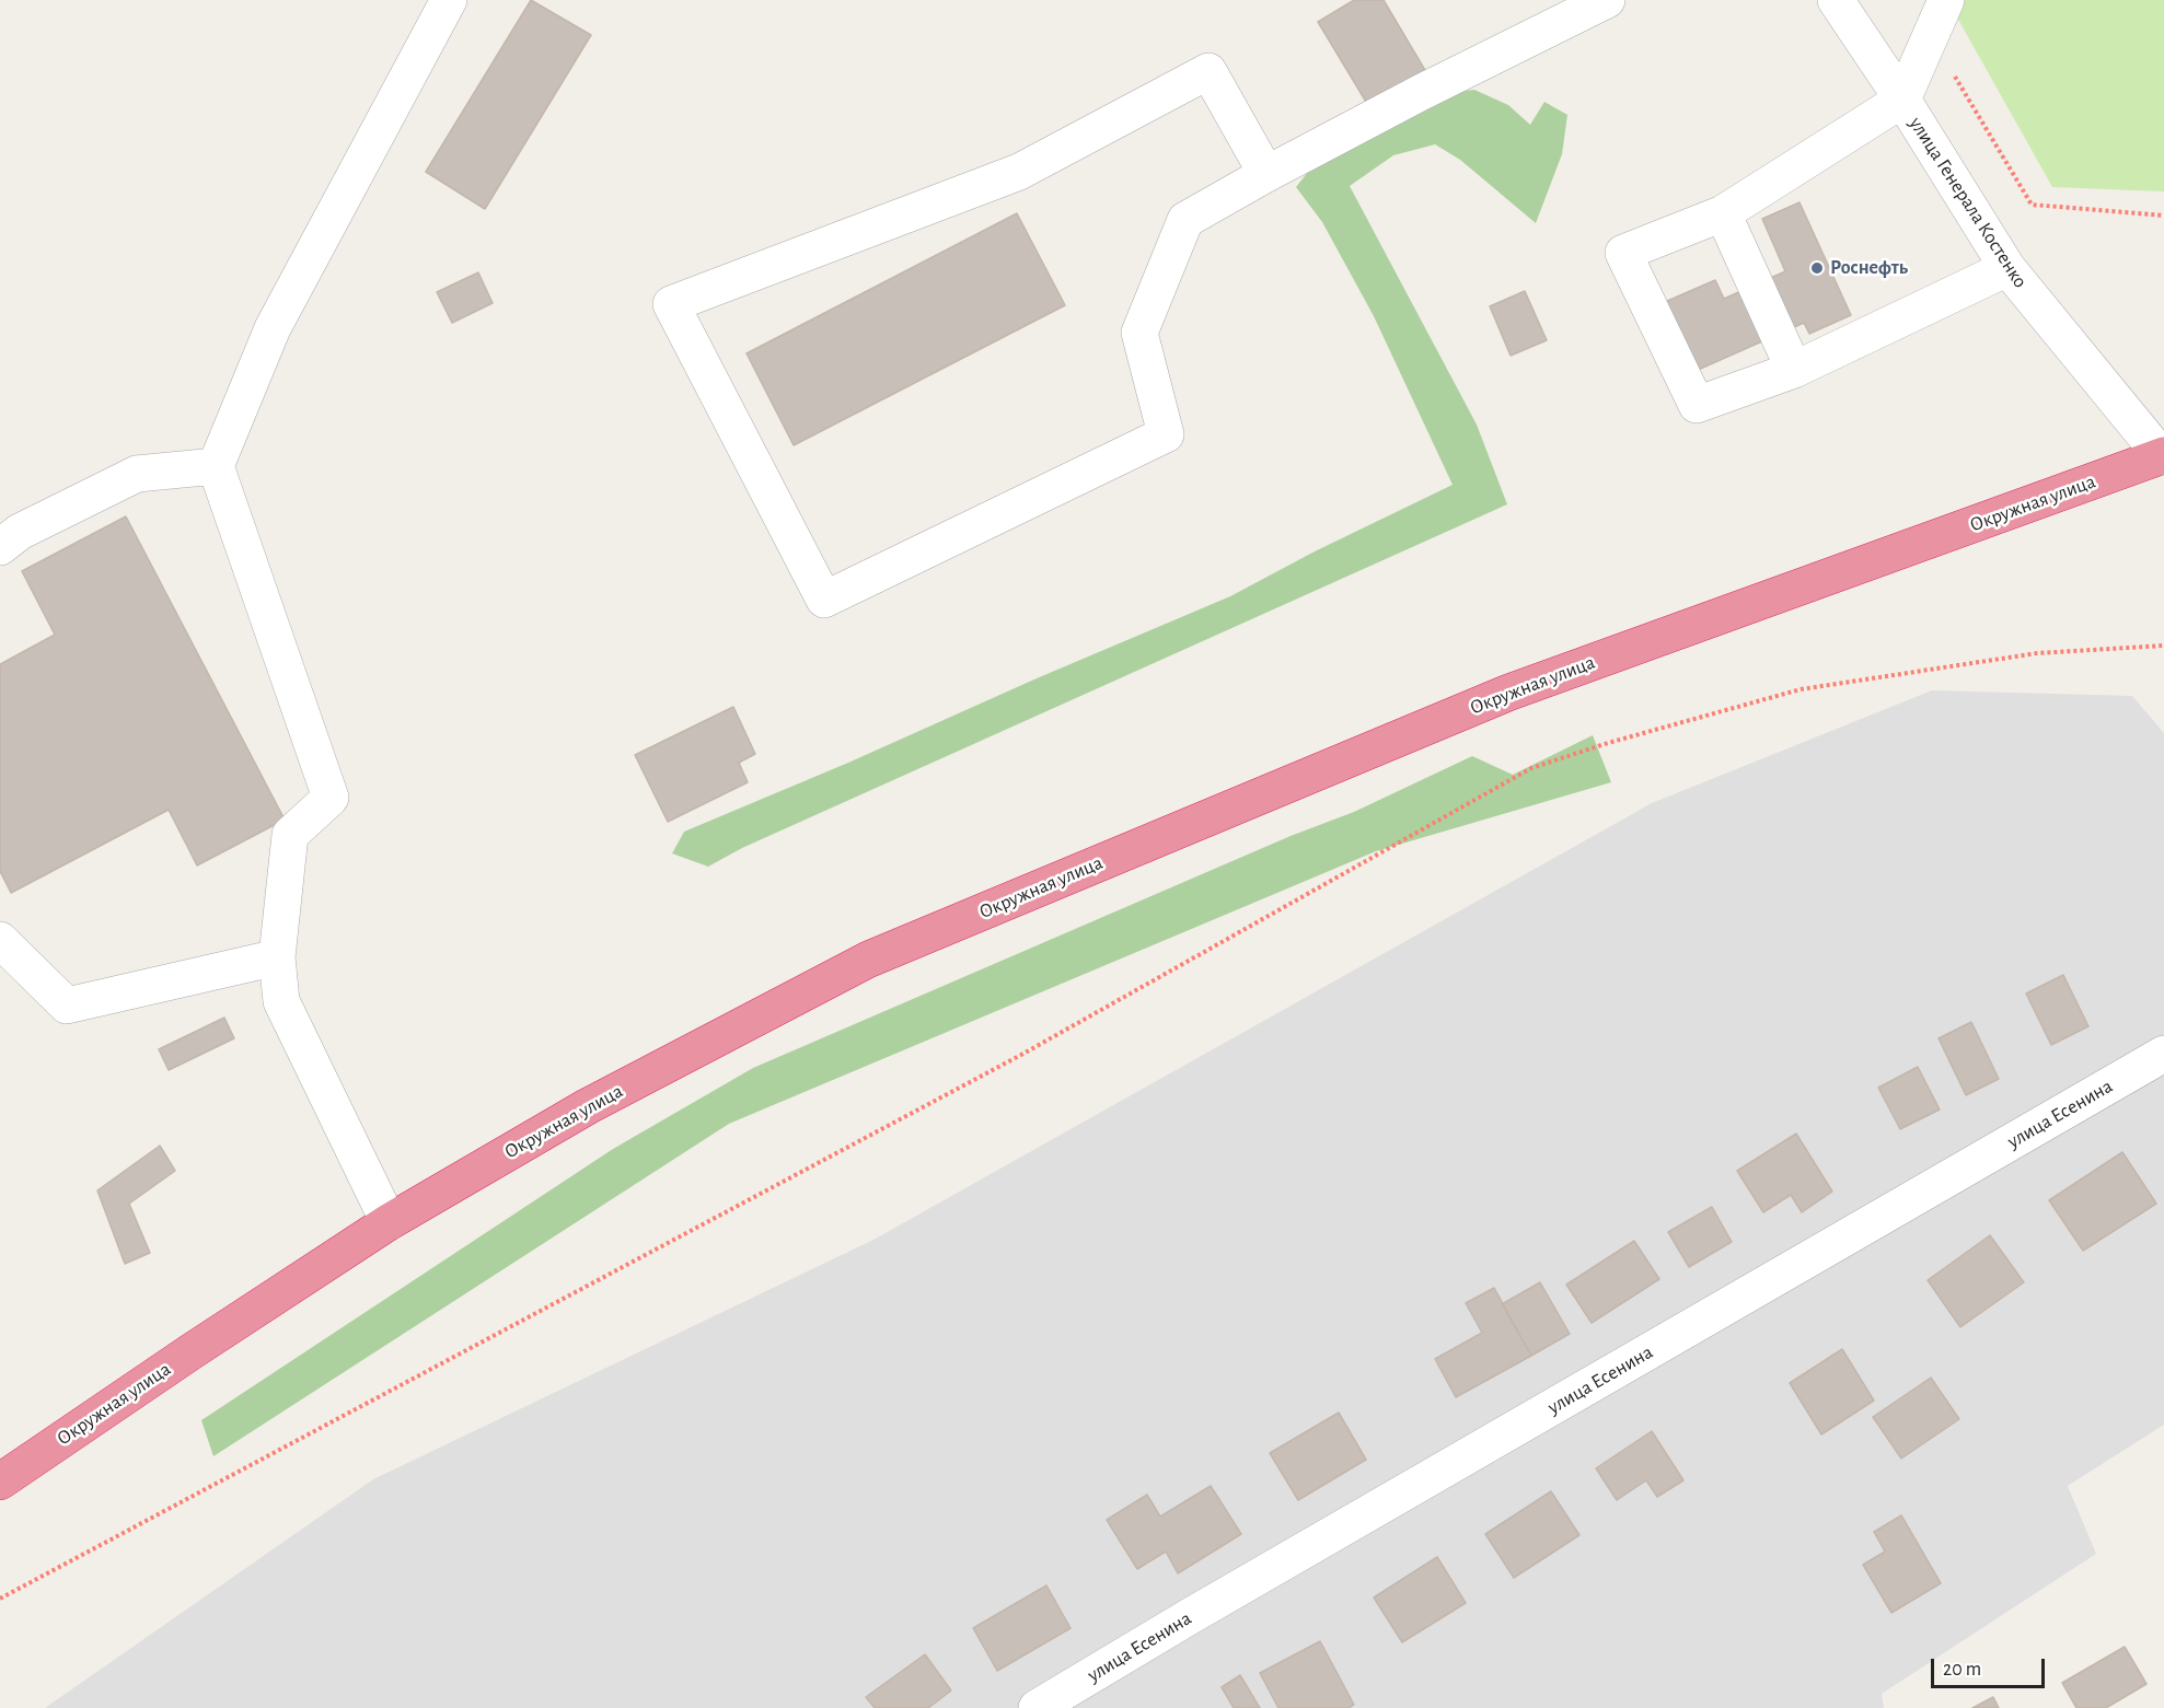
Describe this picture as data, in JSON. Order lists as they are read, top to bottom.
{
  "streets": {
    "highway": ["Окружная улица"],
    "street": ["улица Генерала Костенко", "улица Есенина"]
  },
  "crossings": [
    ["улица Генерала Костенко", "Окружная улица"]
  ],
  "places": ["Роснефть"],
  "scale_bar": "20 m"
}
